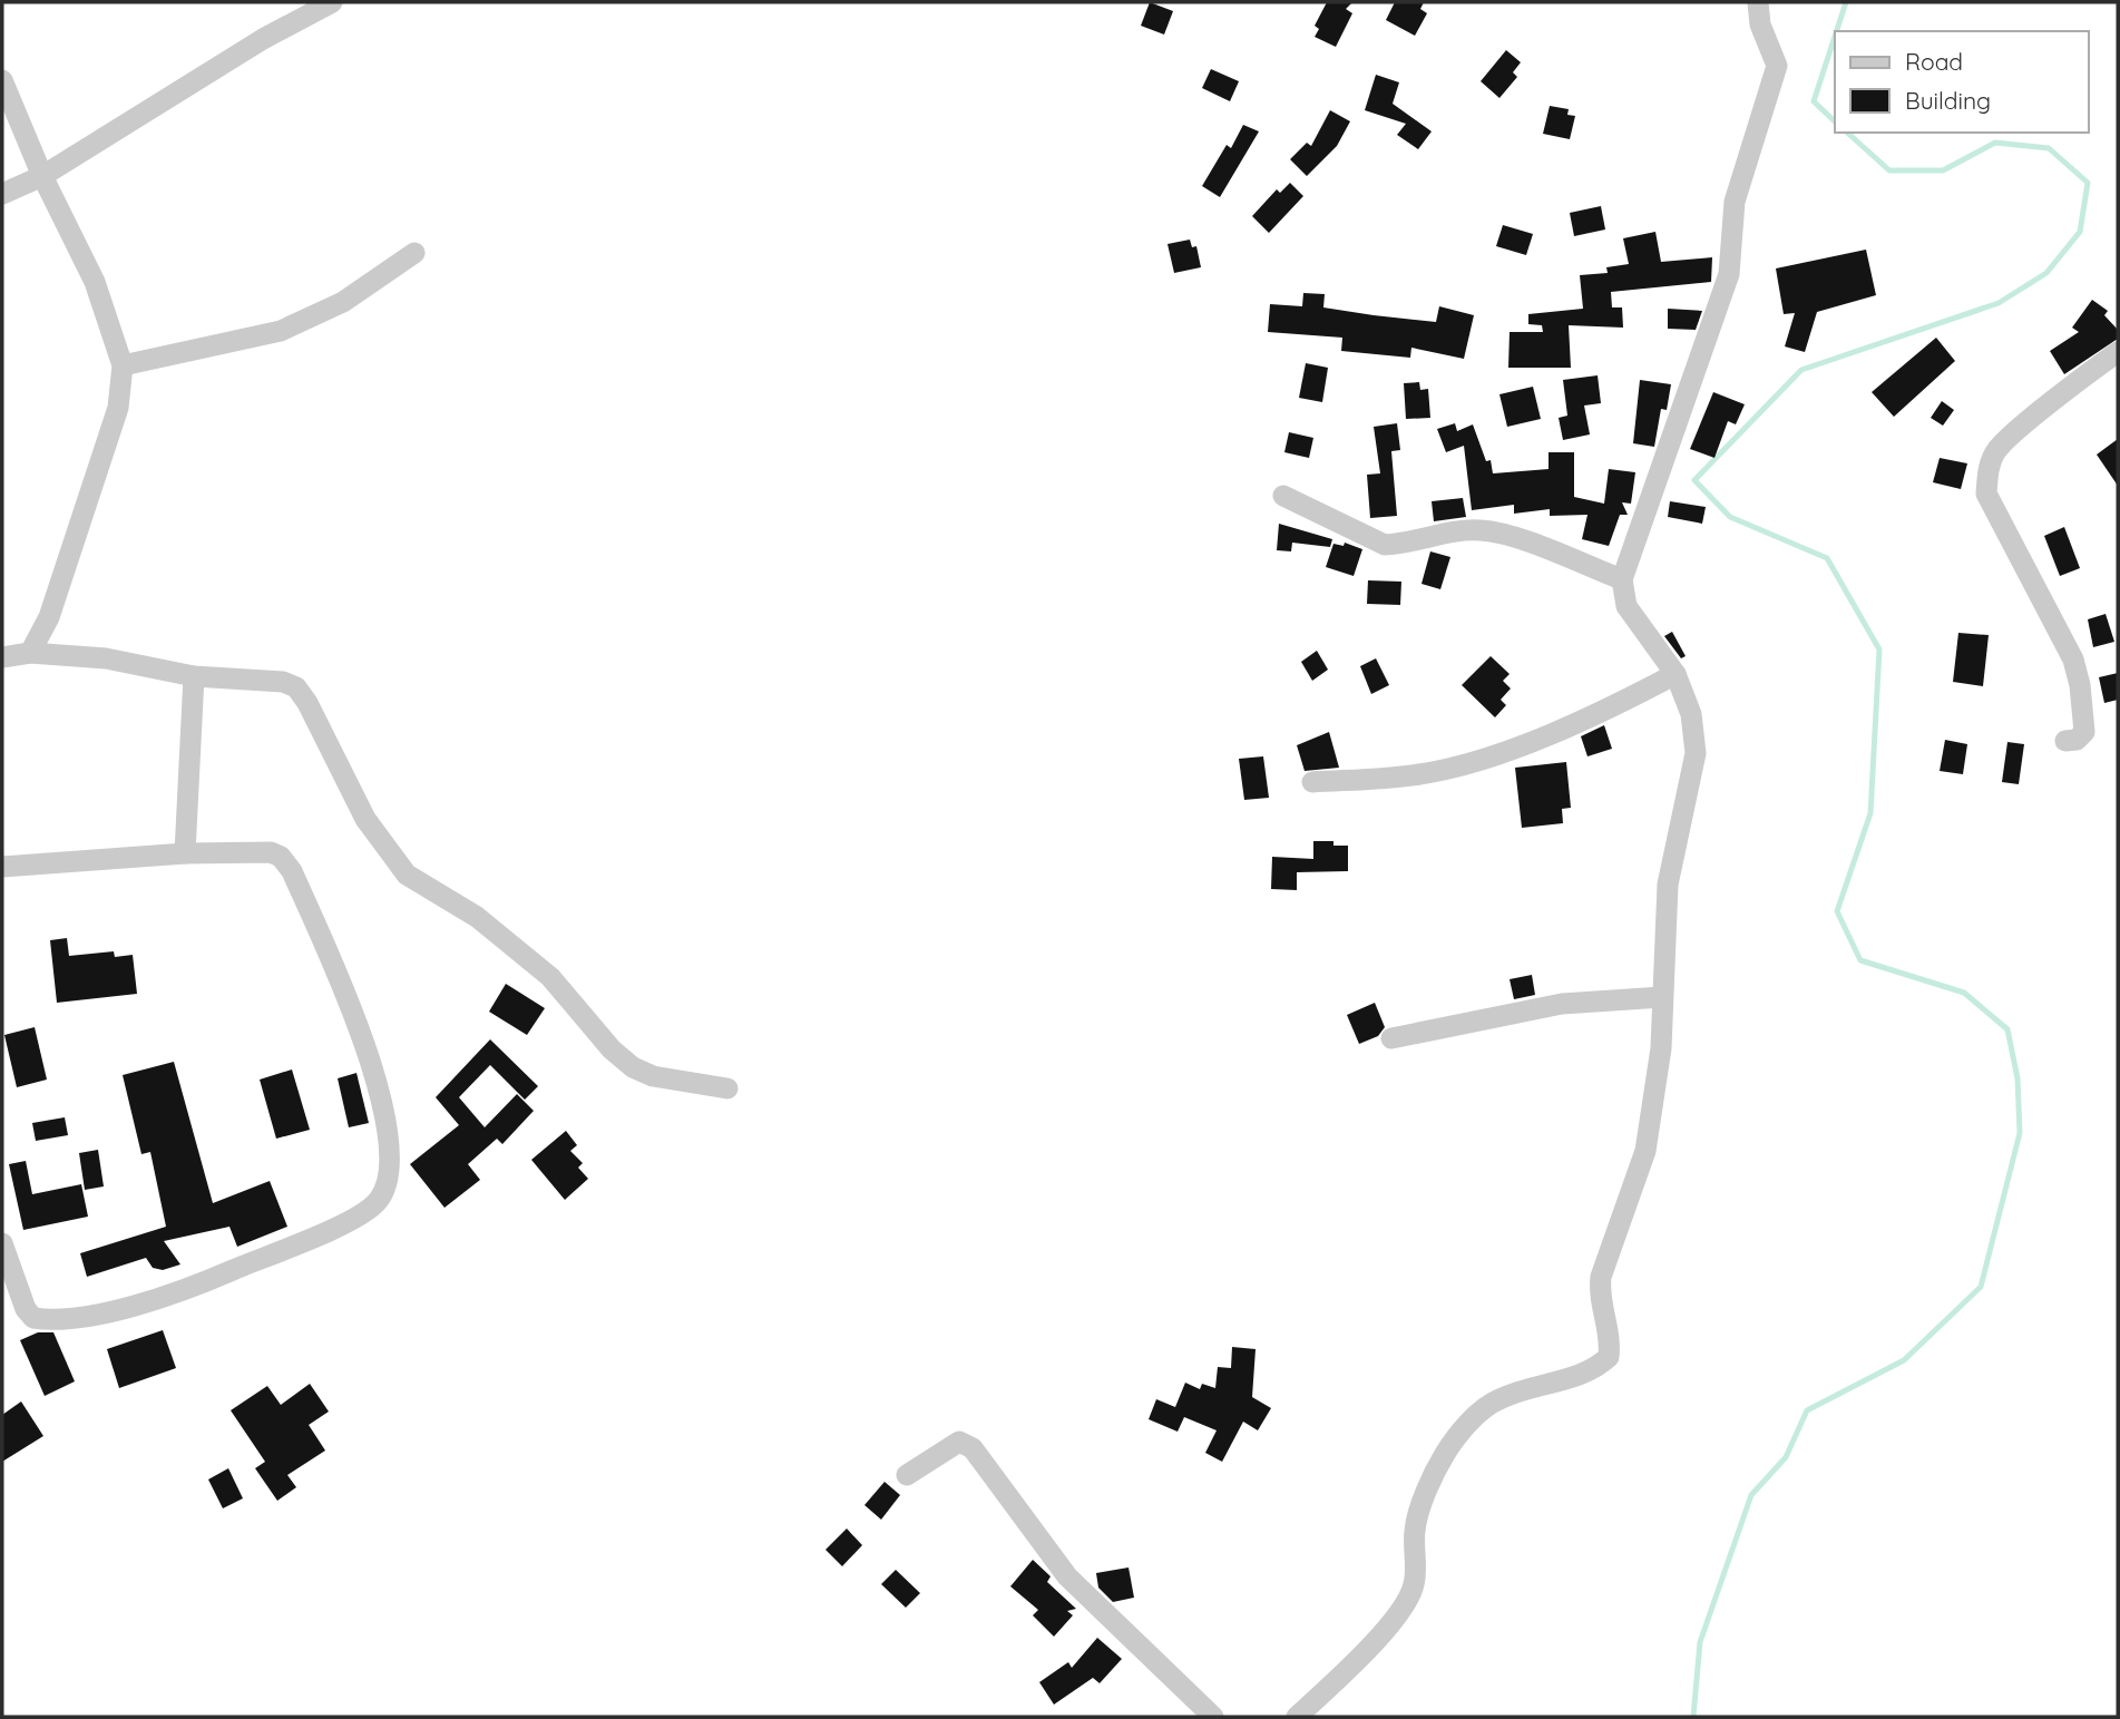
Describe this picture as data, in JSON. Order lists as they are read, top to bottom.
{
  "legend": ["Road", "Building"]
}
